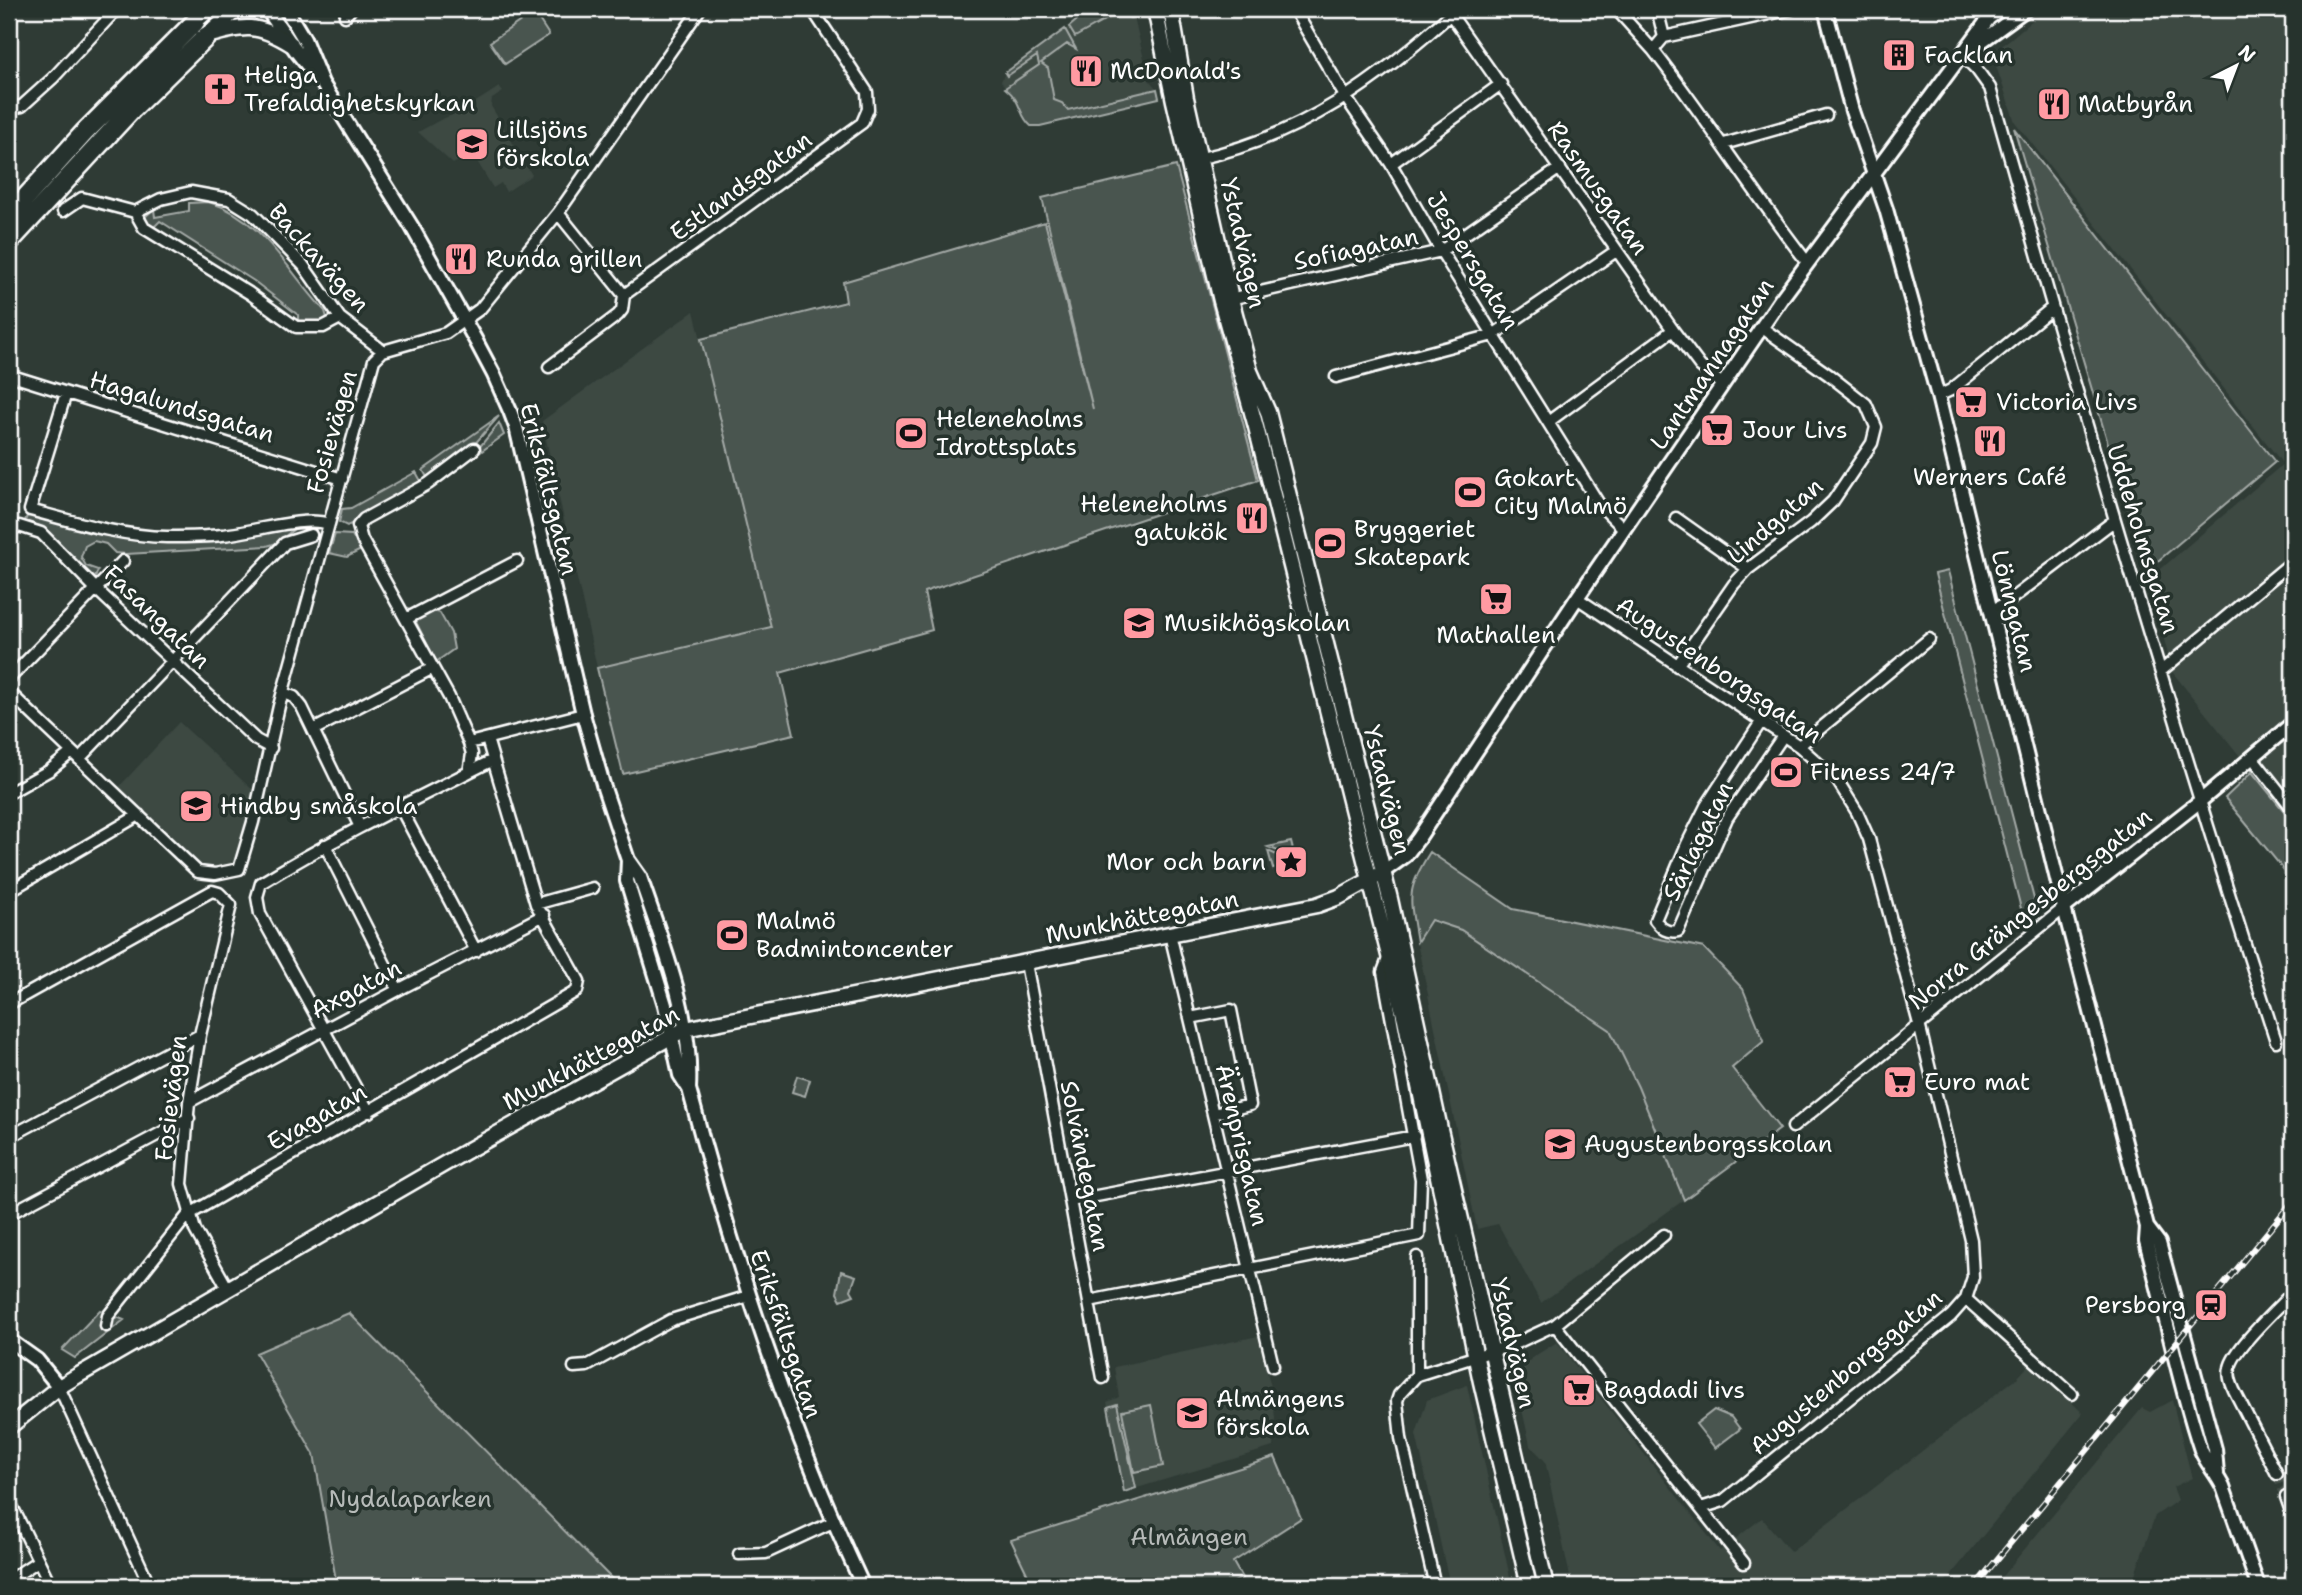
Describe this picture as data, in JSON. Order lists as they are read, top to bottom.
{
  "streets": {
    "main road": ["Ystadvägen", "Munkhättegatan"],
    "street": [
      "Estlandsgatan",
      "Rasmusgatan",
      "Sofiagatan",
      "Backavägen",
      "Jespersgatan",
      "Lantmannagatan",
      "Hagalundsgatan",
      "Fosievägen",
      "Eriksfältsgatan",
      "Lindgatan",
      "Uddeholmsgatan",
      "Lönngatan",
      "Fasangatan",
      "Augustenborgsgatan",
      "Särlagatan",
      "Norra Grängesbergsgatan",
      "Axgatan",
      "Evagatan",
      "Ärenprisgatan",
      "Solvändegatan"
    ]
  },
  "crossings": [
    ["Rasmusgatan", "Sofiagatan"],
    ["Rasmusgatan", "Lantmannagatan"],
    ["Ystadvägen", "Sofiagatan"],
    ["Ystadvägen", "Lantmannagatan"],
    ["Ystadvägen", "Munkhättegatan"],
    ["Ystadvägen", "Ärenprisgatan"],
    ["Sofiagatan", "Jespersgatan"],
    ["Backavägen", "Fosievägen"],
    ["Jespersgatan", "Lantmannagatan"],
    ["Lantmannagatan", "Lindgatan"],
    ["Lantmannagatan", "Uddeholmsgatan"],
    ["Lantmannagatan", "Lönngatan"],
    ["Lantmannagatan", "Augustenborgsgatan"],
    ["Lantmannagatan", "Munkhättegatan"],
    ["Hagalundsgatan", "Fosievägen"],
    ["Fosievägen", "Eriksfältsgatan"],
    ["Fosievägen", "Fasangatan"],
    ["Fosievägen", "Munkhättegatan"],
    ["Fosievägen", "Axgatan"],
    ["Fosievägen", "Evagatan"],
    ["Eriksfältsgatan", "Munkhättegatan"],
    ["Lindgatan", "Augustenborgsgatan"],
    ["Uddeholmsgatan", "Norra Grängesbergsgatan"],
    ["Lönngatan", "Norra Grängesbergsgatan"],
    ["Augustenborgsgatan", "Särlagatan"],
    ["Augustenborgsgatan", "Norra Grängesbergsgatan"],
    ["Munkhättegatan", "Ärenprisgatan"],
    ["Munkhättegatan", "Solvändegatan"],
    ["Axgatan", "Evagatan"]
  ],
  "parks": ["Nydalaparken", "Almängen"],
  "places": {
    "building": ["Facklan"],
    "restaurant": [
      "McDonald's",
      "Matbyrån",
      "Runda grillen",
      "Werners Café",
      "Heleneholms gatukök"
    ],
    "church": ["Heliga Trefaldighetskyrkan"],
    "school or university": [
      "Lillsjöns förskola",
      "Musikhögskolan",
      "Hindby småskola",
      "Augustenborgsskolan",
      "Almängens förskola"
    ],
    "supermarket": [
      "Victoria Livs",
      "Jour Livs",
      "Mathallen",
      "Euro mat",
      "Bagdadi livs"
    ],
    "sports": [
      "Heleneholms Idrottsplats",
      "Gokart City Malmö",
      "Bryggeriet Skatepark",
      "Fitness 24/7",
      "Malmö Badmintoncenter"
    ],
    "place": ["Mor och barn"],
    "station": ["Persborg"]
  },
  "north": "top right"
}
